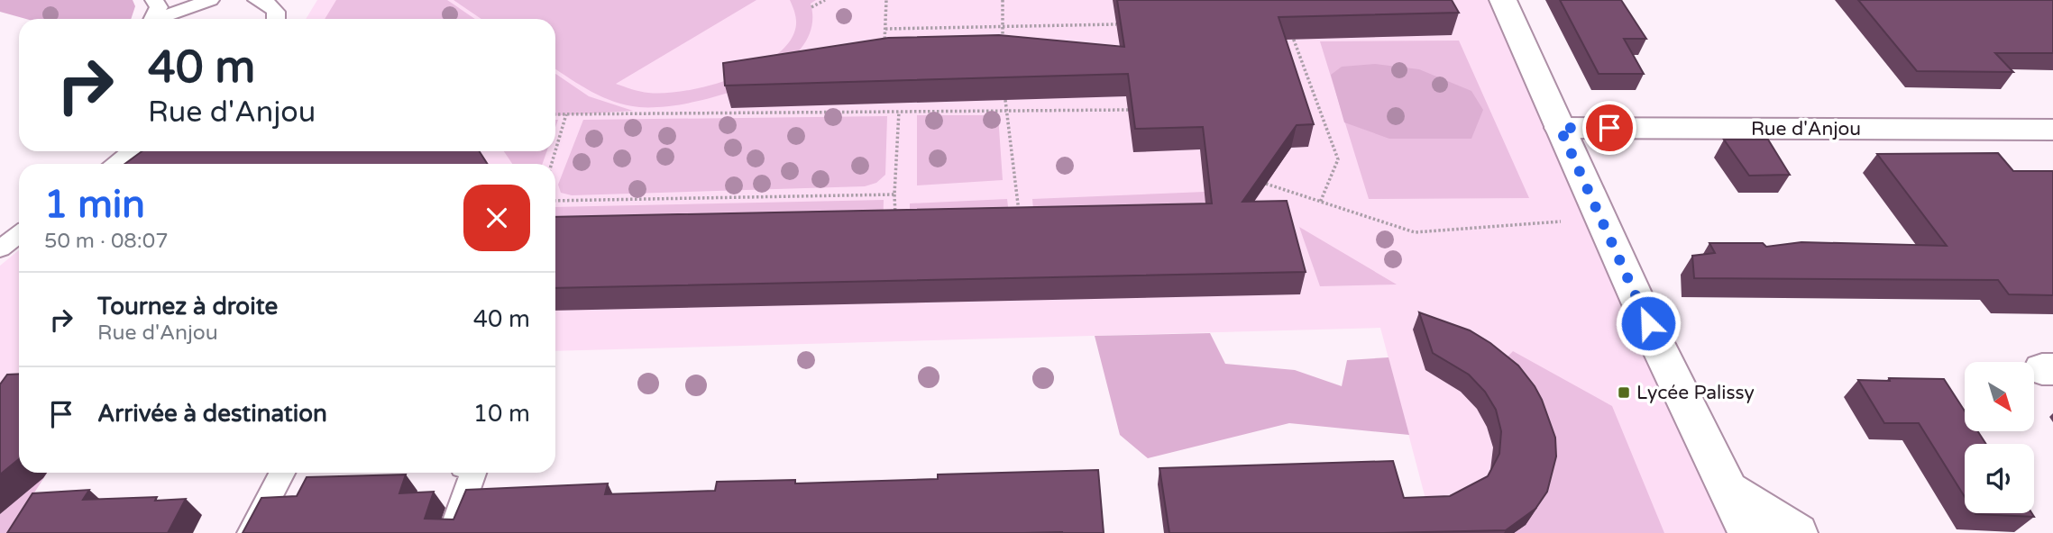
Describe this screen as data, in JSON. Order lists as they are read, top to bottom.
{
  "streets": {
    "street": ["Rue d'Anjou"]
  },
  "places": {
    "transit": ["Lycée Palissy"]
  },
  "north": "bottom right",
  "page": {
    "turn": ["40 m", "Rue d'Anjou"],
    "heading": ["1 min", "50 m · 08:07"],
    "list": [
      {
        "name": "Tournez à droite",
        "note": "Rue d'Anjou",
        "value": "40 m"
      },
      {
        "name": "Arrivée à destination",
        "value": "10 m"
      }
    ]
  }
}
